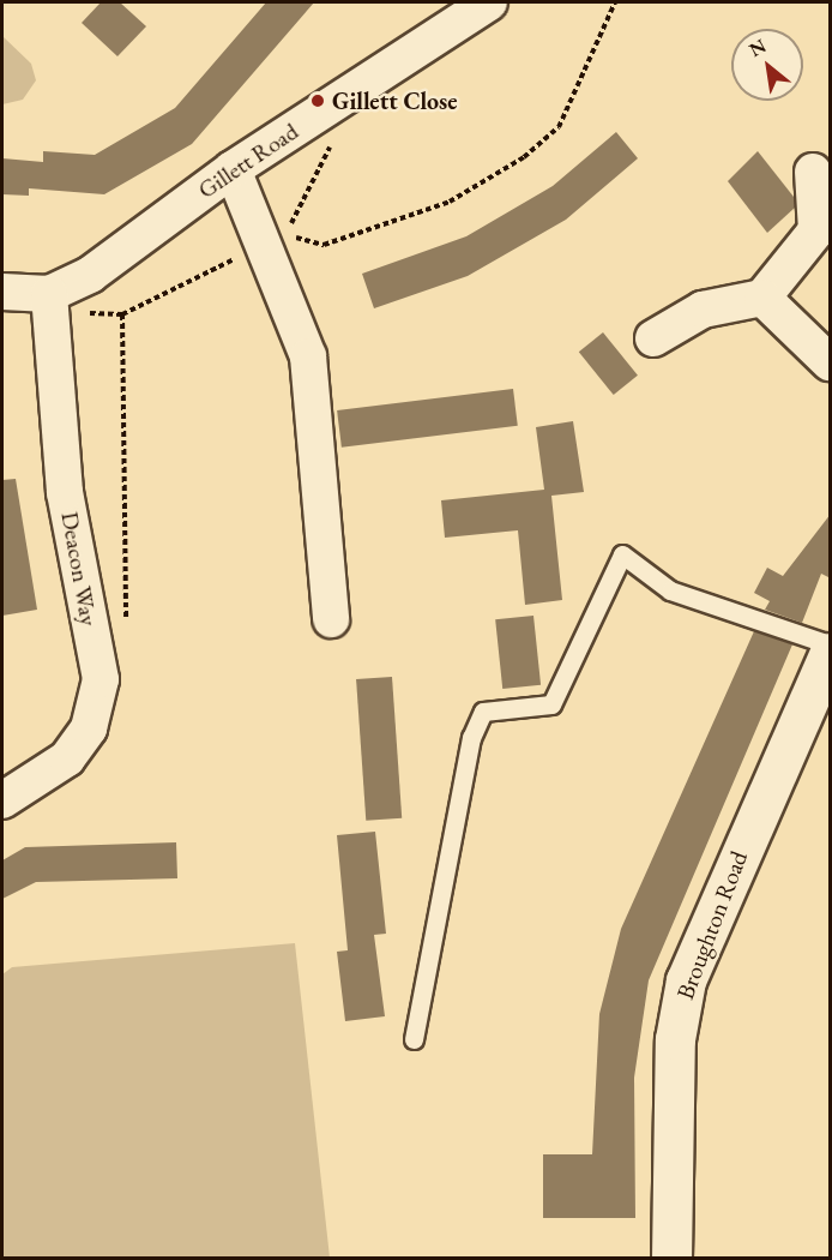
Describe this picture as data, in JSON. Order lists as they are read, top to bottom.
{
  "streets": {
    "main road": ["Broughton Road"],
    "street": ["Gillett Road", "Deacon Way"]
  },
  "crossings": [
    ["Gillett Road", "Deacon Way"]
  ],
  "places": ["Gillett Close"],
  "north": "top left"
}
